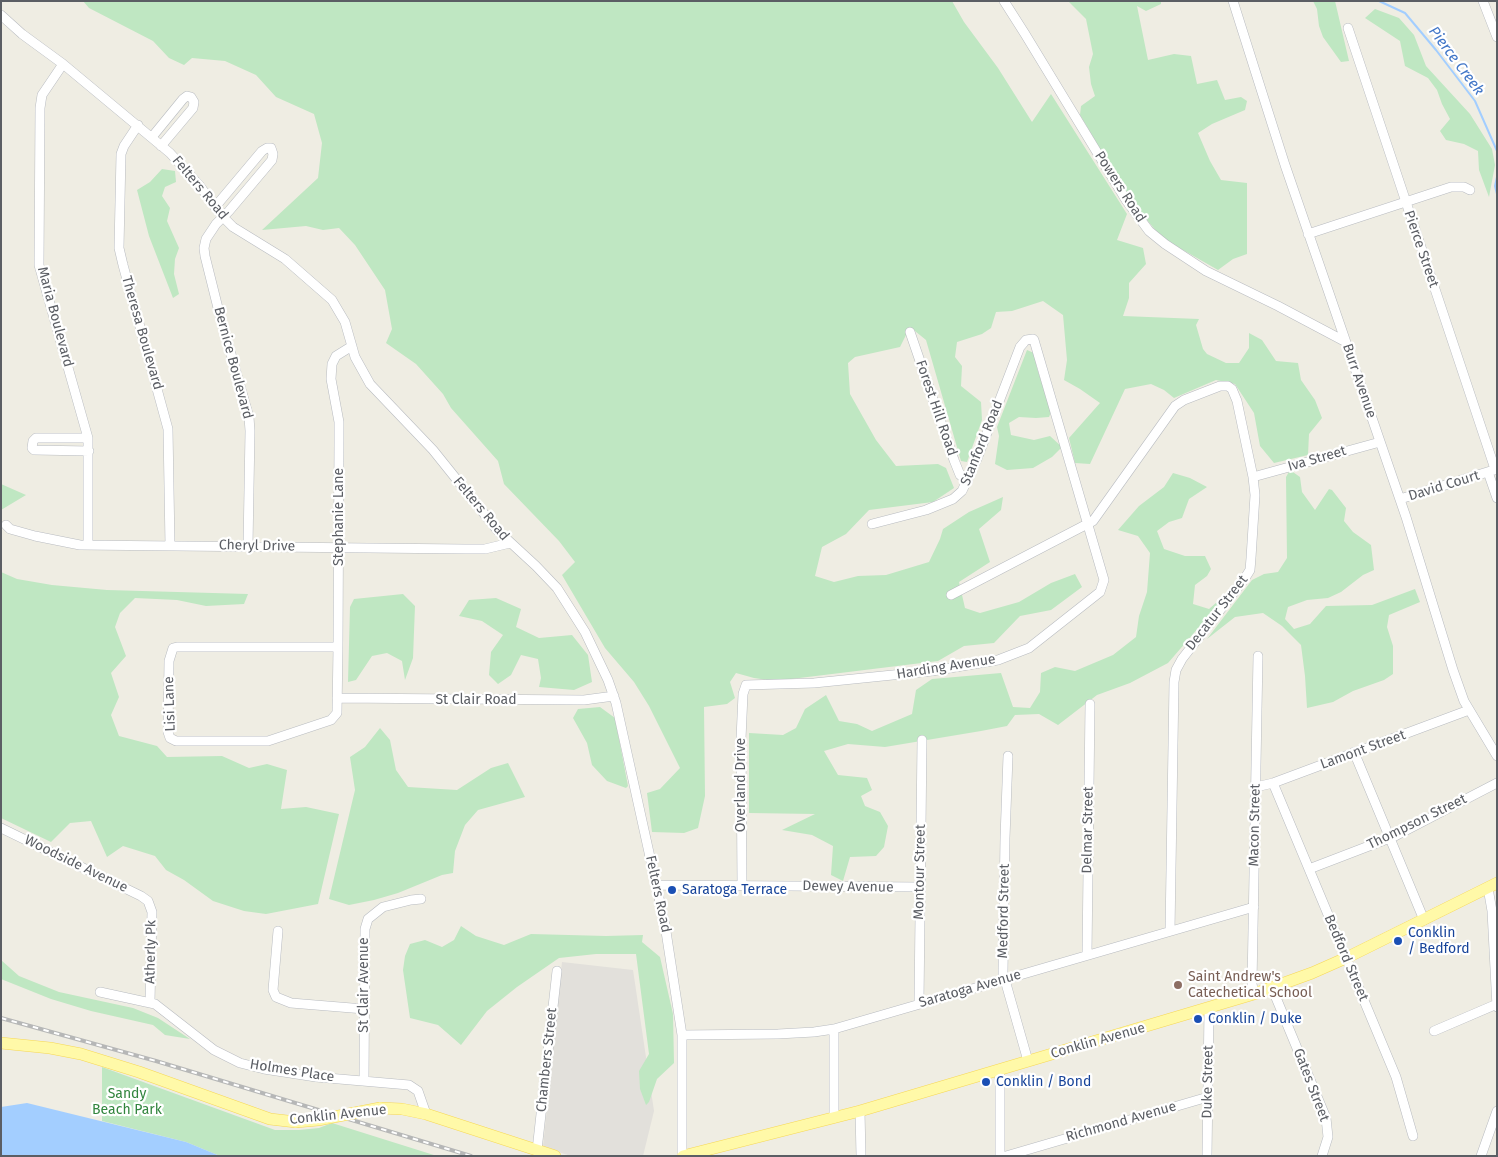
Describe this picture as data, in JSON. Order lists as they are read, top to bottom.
{
  "streets": {
    "main road": ["Conklin Avenue"],
    "street": [
      "Powers Road",
      "Felters Road",
      "Pierce Street",
      "Maria Boulevard",
      "Theresa Boulevard",
      "Bernice Boulevard",
      "Burr Avenue",
      "Forest Hill Road",
      "Stanford Road",
      "Iva Street",
      "David Court",
      "Stephanie Lane",
      "Cheryl Drive",
      "Decatur Street",
      "Harding Avenue",
      "St Clair Road",
      "Lisi Lane",
      "Lamont Street",
      "Overland Drive",
      "Thompson Street",
      "Macon Street",
      "Delmar Street",
      "Woodside Avenue",
      "Montour Street",
      "Dewey Avenue",
      "Medford Street",
      "Atherly Pk",
      "Bedford Street",
      "St Clair Avenue",
      "Saratoga Avenue",
      "Chambers Street",
      "Holmes Place",
      "Duke Street",
      "Gates Street",
      "Richmond Avenue"
    ]
  },
  "crossings": [
    ["Powers Road", "Burr Avenue"],
    ["Felters Road", "Maria Boulevard"],
    ["Felters Road", "Theresa Boulevard"],
    ["Felters Road", "Bernice Boulevard"],
    ["Felters Road", "Stephanie Lane"],
    ["Felters Road", "Cheryl Drive"],
    ["Felters Road", "St Clair Road"],
    ["Felters Road", "Dewey Avenue"],
    ["Felters Road", "Saratoga Avenue"],
    ["Felters Road", "Conklin Avenue"],
    ["Pierce Street", "David Court"],
    ["Maria Boulevard", "Cheryl Drive"],
    ["Theresa Boulevard", "Cheryl Drive"],
    ["Bernice Boulevard", "Cheryl Drive"],
    ["Burr Avenue", "Iva Street"],
    ["Burr Avenue", "David Court"],
    ["Burr Avenue", "Lamont Street"],
    ["Forest Hill Road", "Stanford Road"],
    ["Stanford Road", "Harding Avenue"],
    ["Iva Street", "Decatur Street"],
    ["Stephanie Lane", "Cheryl Drive"],
    ["Stephanie Lane", "St Clair Road"],
    ["Stephanie Lane", "Lisi Lane"],
    ["Decatur Street", "Harding Avenue"],
    ["Decatur Street", "Saratoga Avenue"],
    ["Harding Avenue", "Overland Drive"],
    ["St Clair Road", "Lisi Lane"],
    ["Lamont Street", "Macon Street"],
    ["Lamont Street", "Bedford Street"],
    ["Overland Drive", "Dewey Avenue"],
    ["Thompson Street", "Bedford Street"],
    ["Macon Street", "Saratoga Avenue"],
    ["Macon Street", "Conklin Avenue"],
    ["Delmar Street", "Saratoga Avenue"],
    ["Woodside Avenue", "Atherly Pk"],
    ["Montour Street", "Dewey Avenue"],
    ["Montour Street", "Saratoga Avenue"],
    ["Medford Street", "Saratoga Avenue"],
    ["Medford Street", "Conklin Avenue"],
    ["Atherly Pk", "Holmes Place"],
    ["Bedford Street", "Conklin Avenue"],
    ["St Clair Avenue", "Holmes Place"],
    ["Conklin Avenue", "Chambers Street"],
    ["Conklin Avenue", "Holmes Place"],
    ["Conklin Avenue", "Duke Street"],
    ["Conklin Avenue", "Gates Street"],
    ["Duke Street", "Richmond Avenue"]
  ],
  "water": ["Pierce Creek"],
  "parks": ["Sandy Beach Park"],
  "places": [
    "Saratoga Terrace",
    "Conklin / Bedford",
    "Saint Andrew's Catechetical School",
    "Conklin / Duke",
    "Conklin / Bond"
  ]
}
